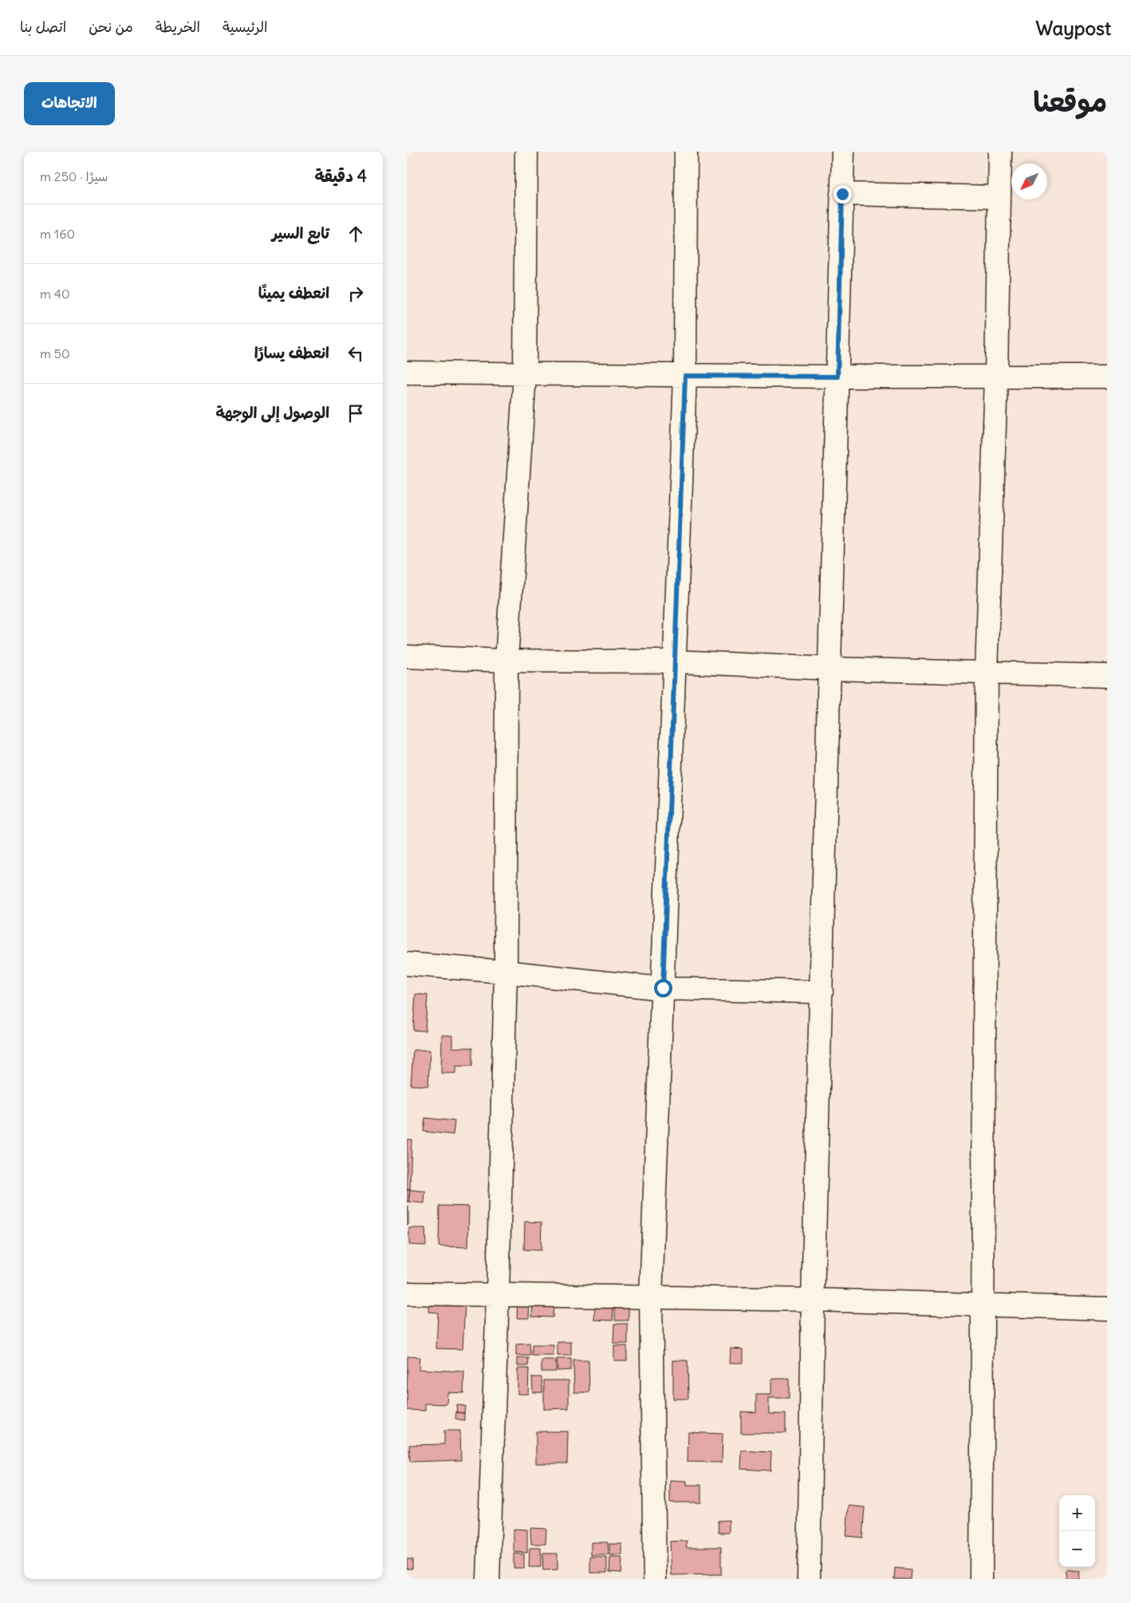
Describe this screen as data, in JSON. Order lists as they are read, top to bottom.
{
  "north": "bottom left",
  "page": {
    "header": "Waypost",
    "nav": [
      "الرئيسية",
      "الخريطة",
      "من نحن",
      "اتصل بنا"
    ],
    "title": "موقعنا",
    "buttons": "الاتجاهات",
    "heading": ["4 دقيقة", "سيرًا · 250 m"],
    "list": [
      ["تابع السير", "160 m"],
      ["انعطف يمينًا", "40 m"],
      ["انعطف يسارًا", "50 m"],
      "الوصول إلى الوجهة"
    ],
    "map_buttons": ["+", "−"]
  }
}
